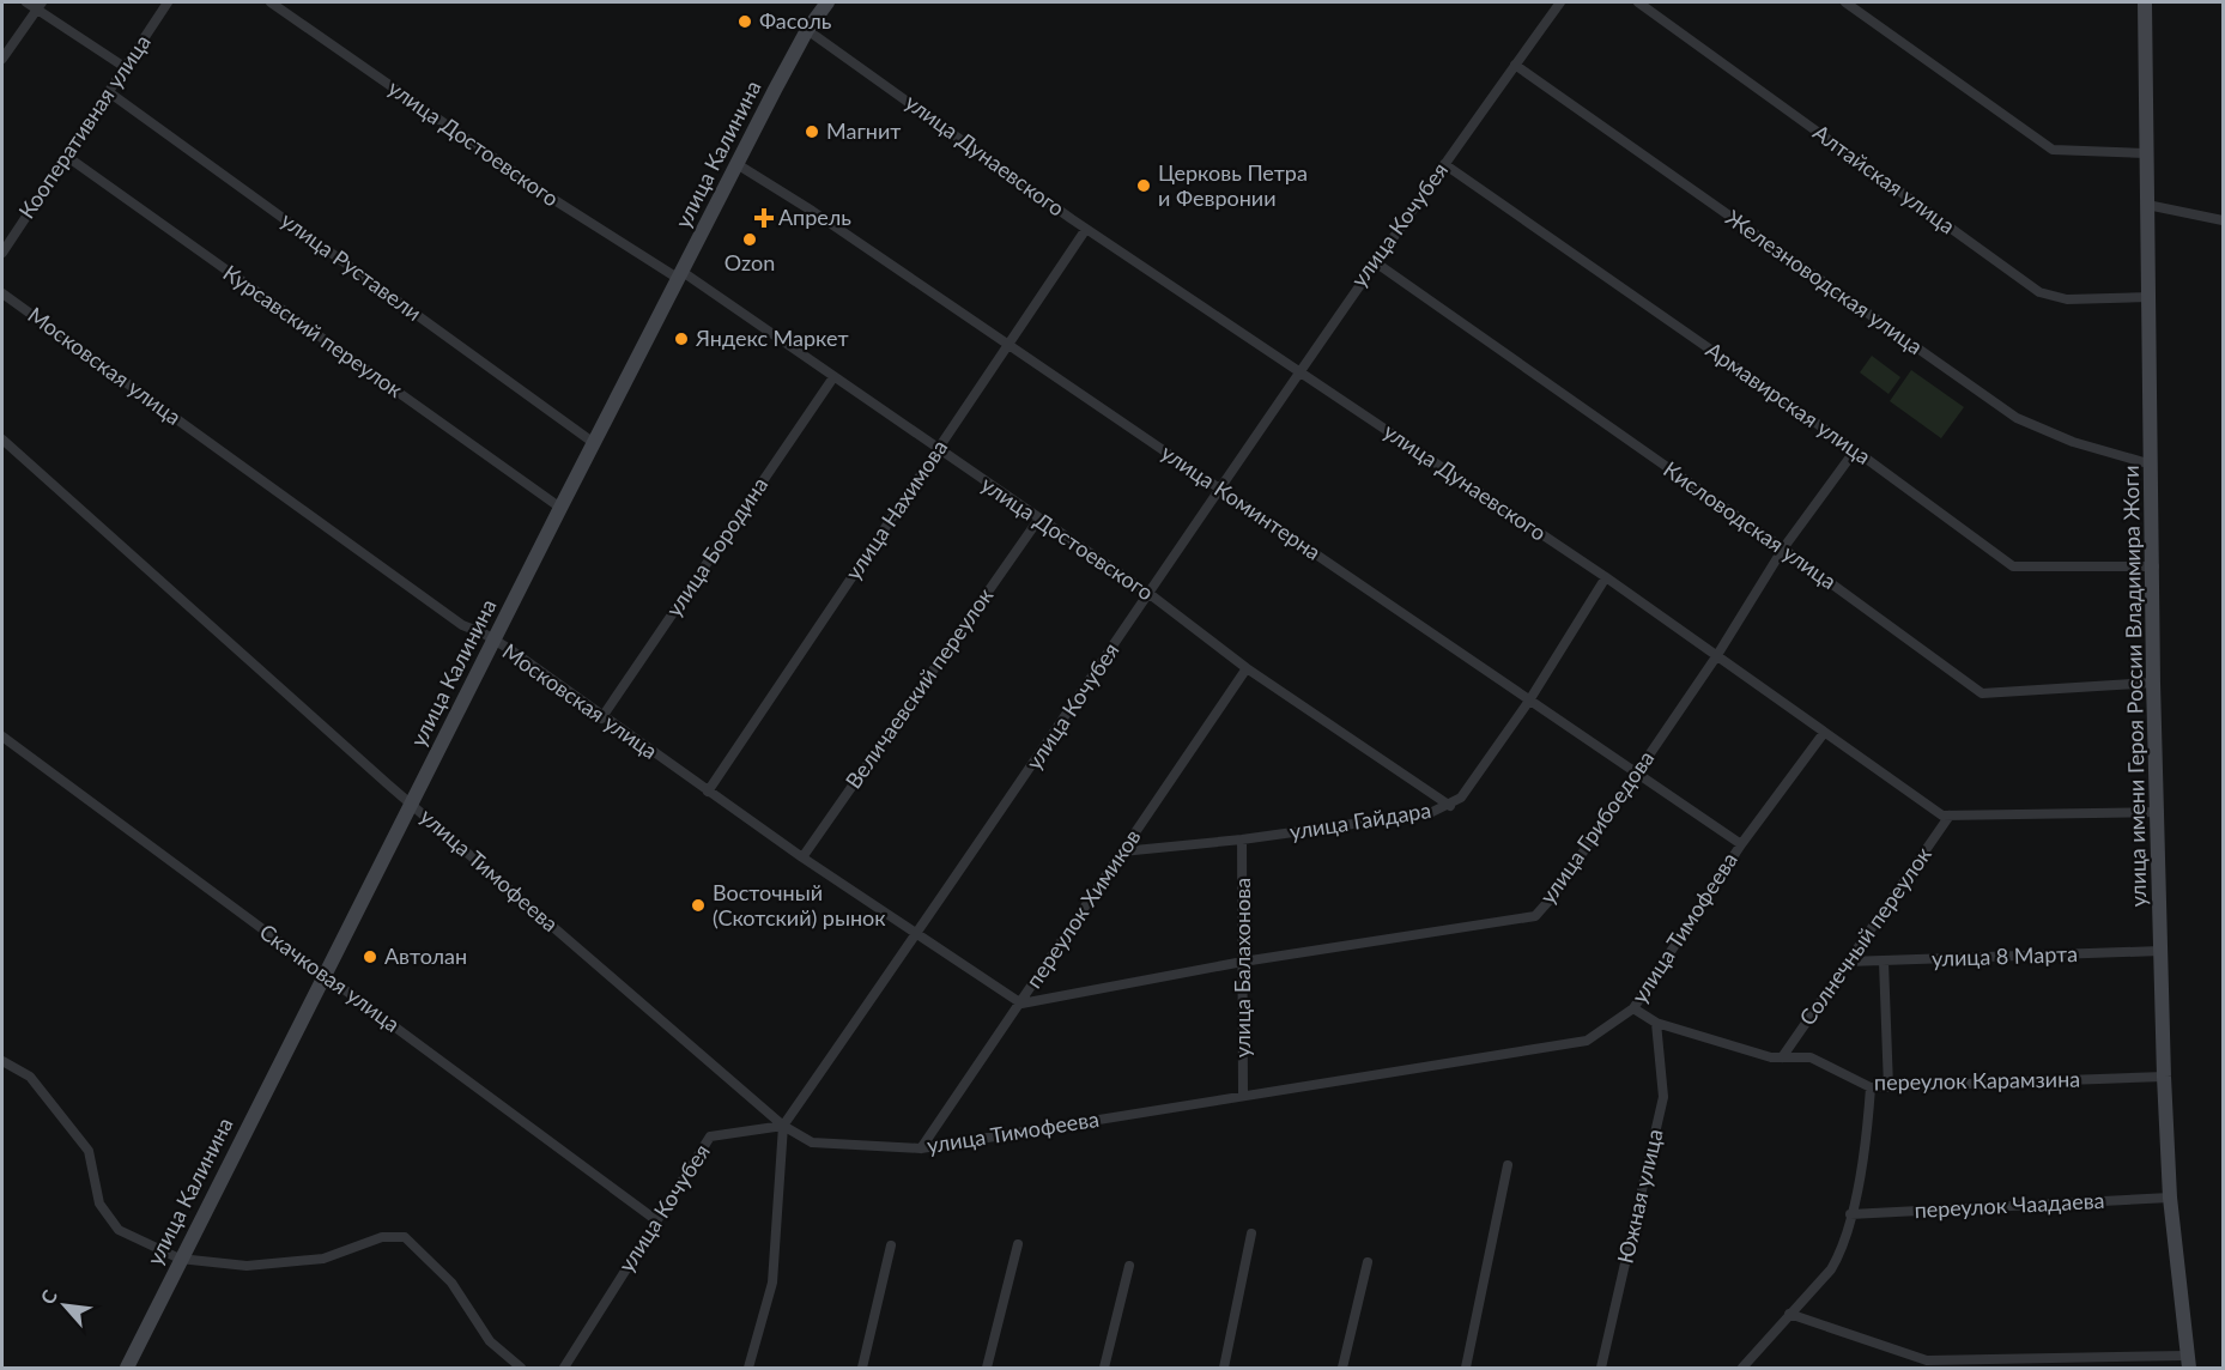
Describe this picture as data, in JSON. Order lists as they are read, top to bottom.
{
  "streets": {
    "main road": ["улица Калинина", "улица имени Героя России Владимира Жоги"],
    "street": [
      "Кооперативная улица",
      "улица Достоевского",
      "улица Дунаевского",
      "Алтайская улица",
      "улица Кочубея",
      "улица Руставели",
      "Железноводская улица",
      "Курсавский переулок",
      "Московская улица",
      "Армавирская улица",
      "улица Коминтерна",
      "улица Нахимова",
      "Кисловодская улица",
      "улица Бородина",
      "Величаевский переулок",
      "улица Гайдара",
      "улица Грибоедова",
      "улица Тимофеева",
      "переулок Химиков",
      "Солнечный переулок",
      "улица 8 Марта",
      "улица Балахонова",
      "Скачковая улица",
      "переулок Карамзина",
      "Южная улица",
      "переулок Чаадаева"
    ]
  },
  "crossings": [
    ["Кооперативная улица", "улица Руставели"],
    ["Кооперативная улица", "Курсавский переулок"],
    ["улица Достоевского", "улица Калинина"],
    ["улица Достоевского", "улица Кочубея"],
    ["улица Достоевского", "улица Нахимова"],
    ["улица Достоевского", "улица Бородина"],
    ["улица Достоевского", "Величаевский переулок"],
    ["улица Достоевского", "улица Гайдара"],
    ["улица Достоевского", "переулок Химиков"],
    ["улица Калинина", "улица Дунаевского"],
    ["улица Калинина", "улица Руставели"],
    ["улица Калинина", "Курсавский переулок"],
    ["улица Калинина", "Московская улица"],
    ["улица Калинина", "улица Коминтерна"],
    ["улица Калинина", "улица Тимофеева"],
    ["улица Калинина", "Скачковая улица"],
    ["улица Дунаевского", "улица Кочубея"],
    ["улица Дунаевского", "улица Нахимова"],
    ["улица Дунаевского", "улица имени Героя России Владимира Жоги"],
    ["улица Дунаевского", "улица Гайдара"],
    ["улица Дунаевского", "улица Грибоедова"],
    ["улица Дунаевского", "улица Тимофеева"],
    ["улица Дунаевского", "Солнечный переулок"],
    ["Алтайская улица", "улица имени Героя России Владимира Жоги"],
    ["улица Кочубея", "Железноводская улица"],
    ["улица Кочубея", "Московская улица"],
    ["улица Кочубея", "Армавирская улица"],
    ["улица Кочубея", "улица Коминтерна"],
    ["улица Кочубея", "Кисловодская улица"],
    ["улица Кочубея", "улица Тимофеева"],
    ["улица Кочубея", "Скачковая улица"],
    ["Железноводская улица", "улица имени Героя России Владимира Жоги"],
    ["Московская улица", "улица Нахимова"],
    ["Московская улица", "улица Бородина"],
    ["Московская улица", "Величаевский переулок"],
    ["Московская улица", "улица Грибоедова"],
    ["Московская улица", "переулок Химиков"],
    ["Армавирская улица", "улица имени Героя России Владимира Жоги"],
    ["Армавирская улица", "улица Грибоедова"],
    ["улица Коминтерна", "улица Нахимова"],
    ["улица Коминтерна", "улица Гайдара"],
    ["улица Коминтерна", "улица Грибоедова"],
    ["улица Коминтерна", "улица Тимофеева"],
    ["Кисловодская улица", "улица имени Героя России Владимира Жоги"],
    ["Кисловодская улица", "улица Грибоедова"],
    ["улица имени Героя России Владимира Жоги", "улица 8 Марта"],
    ["улица имени Героя России Владимира Жоги", "переулок Карамзина"],
    ["улица имени Героя России Владимира Жоги", "переулок Чаадаева"],
    ["улица Гайдара", "переулок Химиков"],
    ["улица Гайдара", "улица Балахонова"],
    ["улица Грибоедова", "переулок Химиков"],
    ["улица Грибоедова", "улица Балахонова"],
    ["улица Тимофеева", "переулок Химиков"],
    ["улица Тимофеева", "улица Балахонова"],
    ["улица Тимофеева", "переулок Карамзина"],
    ["Солнечный переулок", "улица 8 Марта"],
    ["Солнечный переулок", "переулок Карамзина"],
    ["переулок Карамзина", "Южная улица"]
  ],
  "places": {
    "other": [
      "Фасоль",
      "Магнит",
      "Церковь Петра и Февронии",
      "Ozon",
      "Яндекс Маркет",
      "Восточный (Скотский) рынок",
      "Автолан"
    ],
    "health": ["Апрель"]
  },
  "north": "top left"
}
